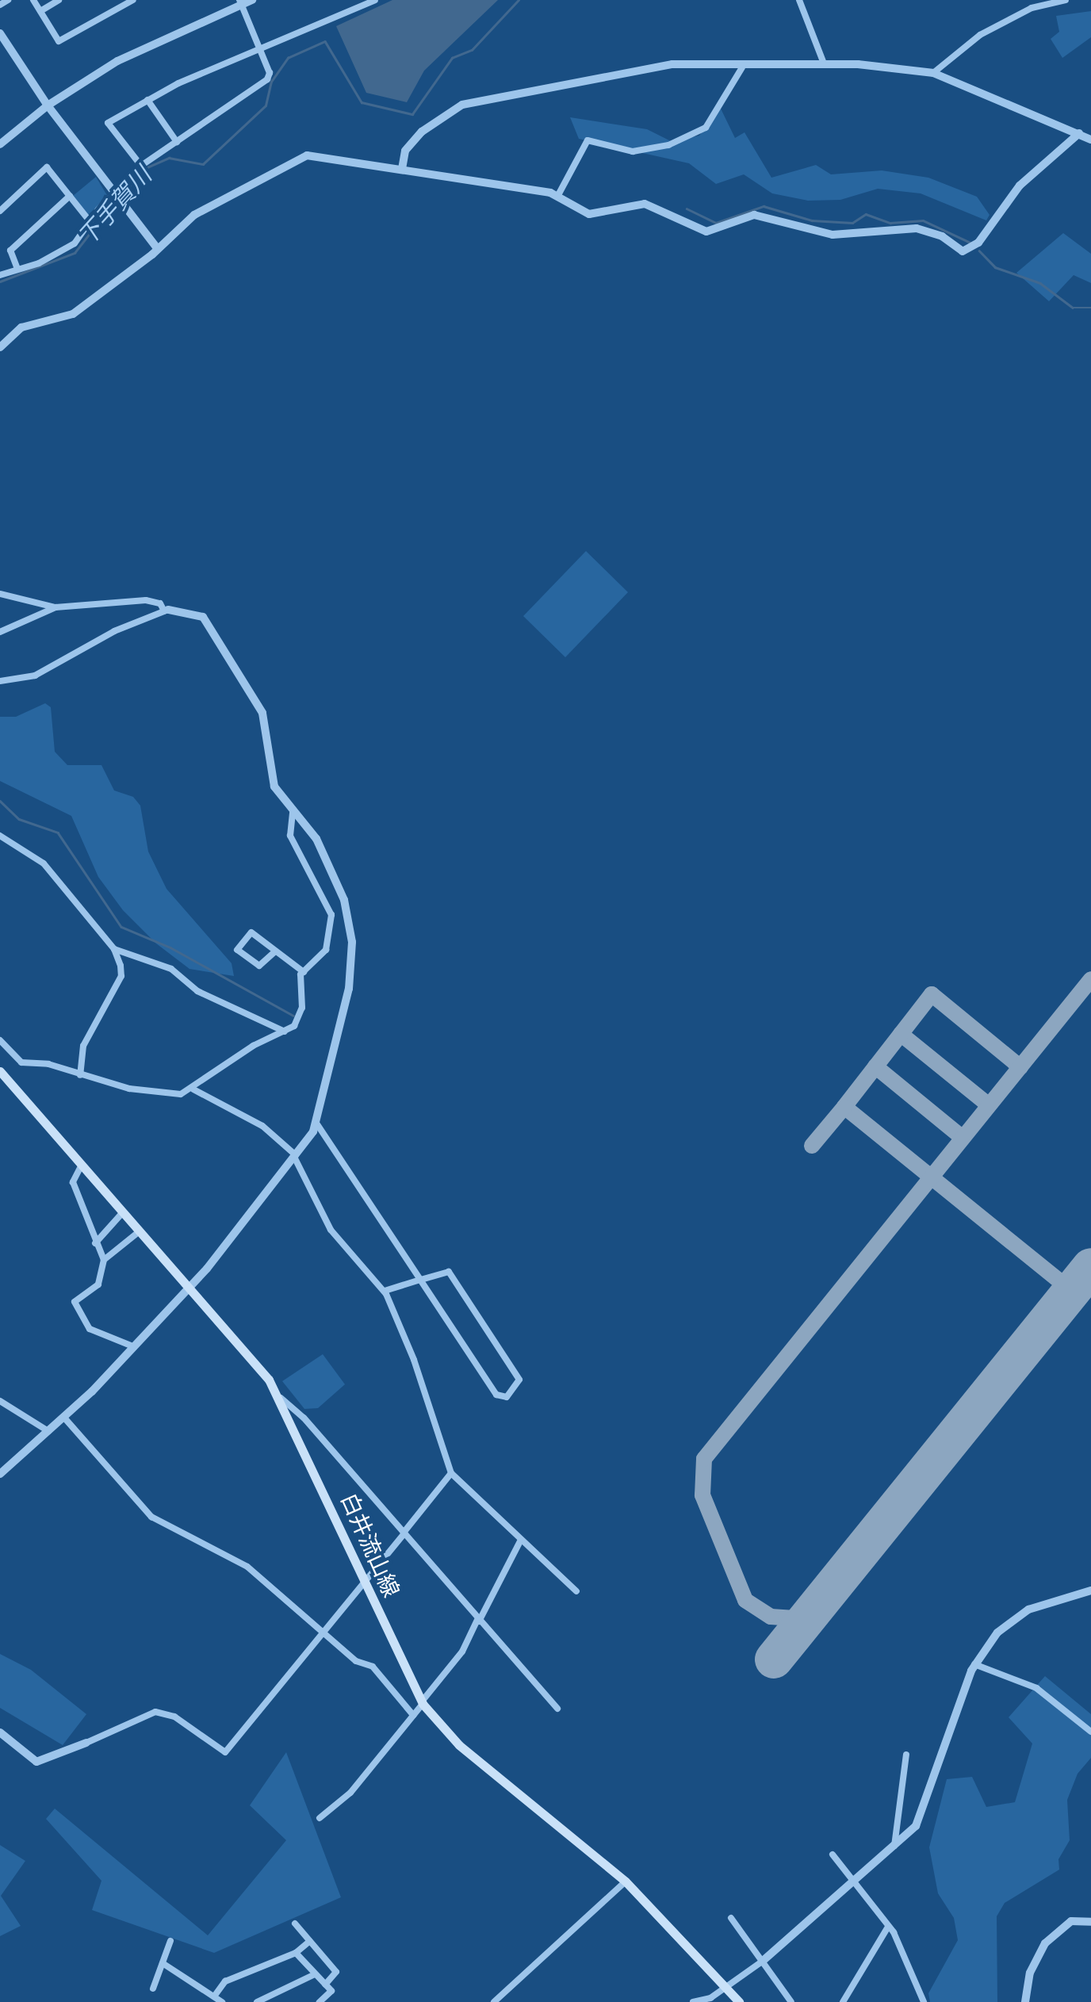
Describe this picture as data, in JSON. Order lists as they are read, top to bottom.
{
  "streets": {
    "main road": ["白井流山線"]
  },
  "water": ["下手賀川"]
}
